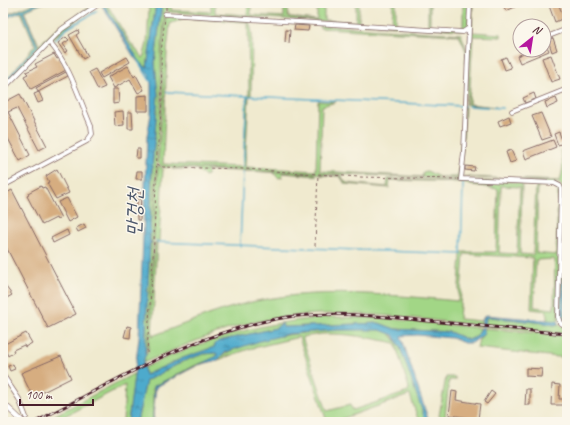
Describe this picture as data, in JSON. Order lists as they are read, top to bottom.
{
  "water": ["만겅천"],
  "scale_bar": "100 m",
  "north": "top right"
}
